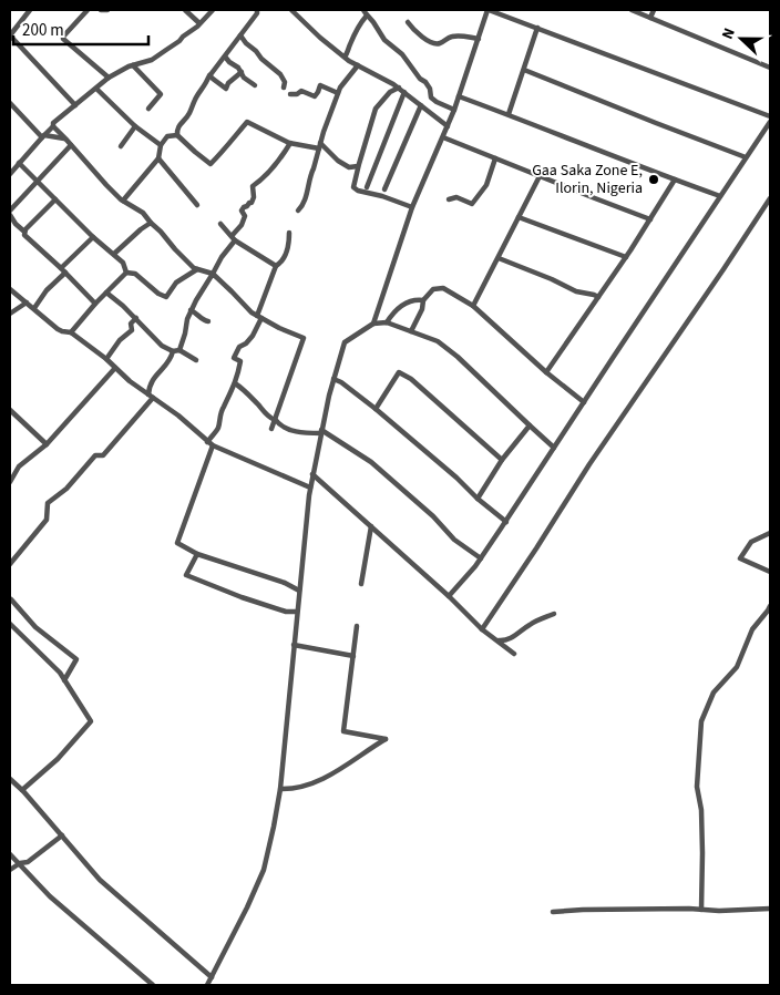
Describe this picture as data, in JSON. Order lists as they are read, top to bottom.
{
  "places": ["Gaa Saka Zone E, Ilorin, Nigeria"],
  "scale_bar": "200 m",
  "north": "left"
}
